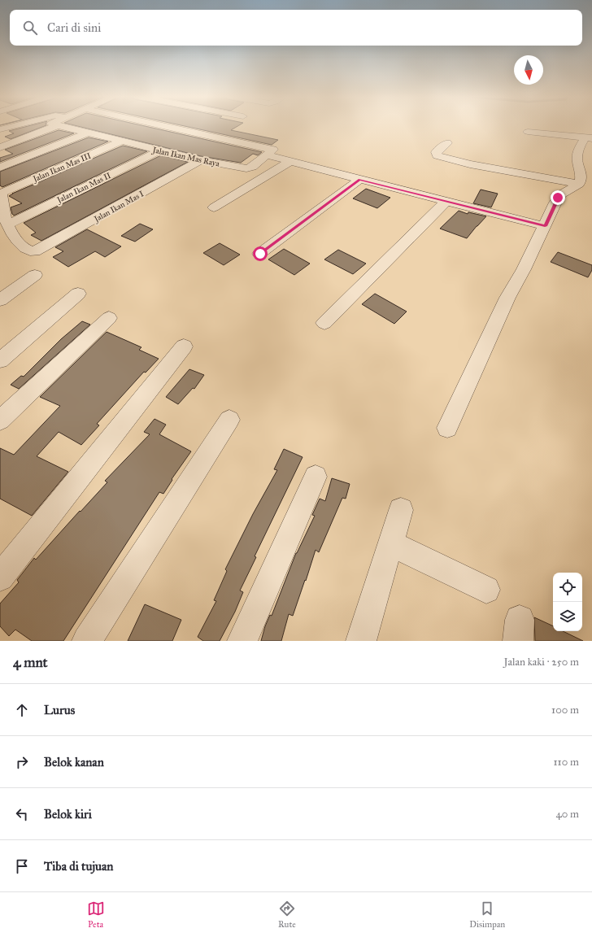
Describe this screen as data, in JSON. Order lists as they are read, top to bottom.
{
  "streets": {
    "street": [
      "Jalan Ikan Mas Raya",
      "Jalan Ikan Mas III",
      "Jalan Ikan Mas II",
      "Jalan Ikan Mas I"
    ]
  },
  "crossings": [
    ["Jalan Ikan Mas Raya", "Jalan Ikan Mas III"],
    ["Jalan Ikan Mas Raya", "Jalan Ikan Mas II"],
    ["Jalan Ikan Mas Raya", "Jalan Ikan Mas I"],
    ["Jalan Ikan Mas II", "Jalan Ikan Mas I"]
  ],
  "north": "bottom",
  "page": {
    "search": "Cari di sini",
    "heading": ["4 mnt", "Jalan kaki · 250 m"],
    "list": [
      ["Lurus", "100 m"],
      ["Belok kanan", "110 m"],
      ["Belok kiri", "40 m"],
      "Tiba di tujuan"
    ],
    "nav": ["Peta", "Rute", "Disimpan"]
  }
}
